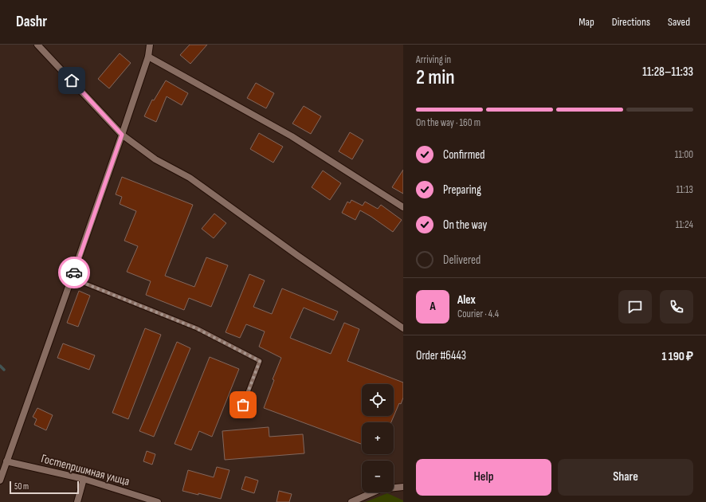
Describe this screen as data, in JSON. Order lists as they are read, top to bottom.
{
  "streets": {
    "street": ["Гостеприимная улица"]
  },
  "scale_bar": "50 m",
  "page": {
    "header": "Dashr",
    "nav": ["Map", "Directions", "Saved"],
    "heading": ["2 min", "Arriving in", "11:28–11:33"],
    "panel": [
      "Alex",
      "Courier · 4.4",
      "Order #6443",
      "1 190 ₽"
    ],
    "bar": "On the way · 160 m",
    "list": [
      ["Confirmed", "11:00"],
      ["Preparing", "11:13"],
      ["On the way", "11:24"],
      "Delivered"
    ],
    "round": "A",
    "map_buttons": ["+", "−"],
    "buttons": ["Help", "Share"],
    "scale": "50 m"
  }
}
